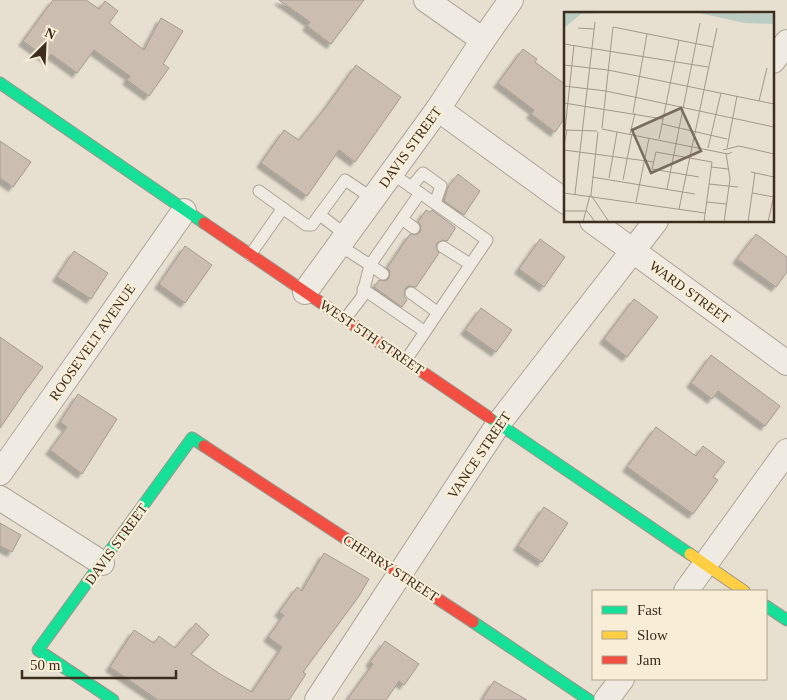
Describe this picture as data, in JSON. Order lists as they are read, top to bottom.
{
  "streets": {
    "main road": ["DAVIS STREET", "WEST 5TH STREET", "CHERRY STREET"],
    "street": ["WARD STREET", "ROOSEVELT AVENUE", "VANCE STREET"]
  },
  "crossings": [
    ["DAVIS STREET", "WEST 5TH STREET"],
    ["DAVIS STREET", "CHERRY STREET"],
    ["WARD STREET", "VANCE STREET"],
    ["WEST 5TH STREET", "ROOSEVELT AVENUE"],
    ["WEST 5TH STREET", "VANCE STREET"],
    ["VANCE STREET", "CHERRY STREET"]
  ],
  "legend": ["Fast", "Slow", "Jam"],
  "scale_bar": "50 m",
  "north": "top right"
}
